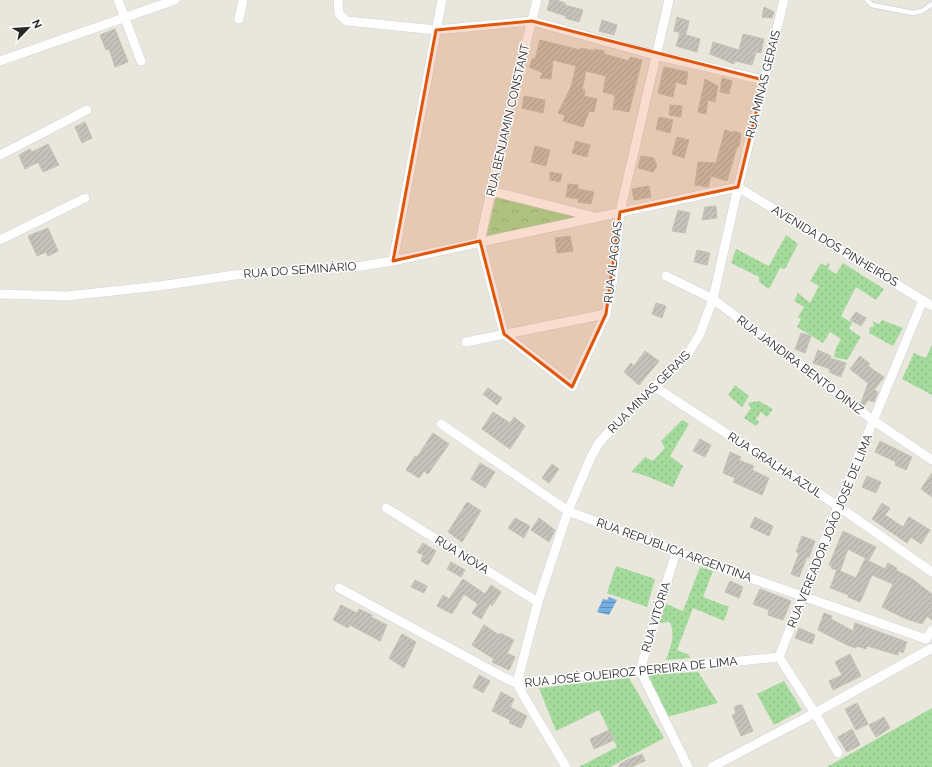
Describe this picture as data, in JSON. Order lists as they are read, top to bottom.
{
  "streets": {
    "street": [
      "RUA MINAS GERAIS",
      "RUA BENJAMIN CONSTANT",
      "AVENIDA DOS PINHEIROS",
      "RUA ALAGOAS",
      "RUA DO SEMINÁRIO",
      "RUA JANDIRA BENTO DINIZ",
      "RUA GRALHA AZUL",
      "RUA VEREADOR JOÃO JOSÉ DE LIMA",
      "RUA REPÚBLICA ARGENTINA",
      "RUA NOVA",
      "RUA VITÓRIA",
      "RUA JOSÉ QUEIROZ PEREIRA DE LIMA"
    ]
  },
  "crossings": [
    ["RUA MINAS GERAIS", "AVENIDA DOS PINHEIROS"],
    ["RUA MINAS GERAIS", "RUA DO SEMINÁRIO"],
    ["RUA MINAS GERAIS", "RUA JANDIRA BENTO DINIZ"],
    ["RUA MINAS GERAIS", "RUA GRALHA AZUL"],
    ["RUA MINAS GERAIS", "RUA REPÚBLICA ARGENTINA"],
    ["RUA MINAS GERAIS", "RUA NOVA"],
    ["RUA MINAS GERAIS", "RUA JOSÉ QUEIROZ PEREIRA DE LIMA"],
    ["RUA BENJAMIN CONSTANT", "RUA DO SEMINÁRIO"],
    ["AVENIDA DOS PINHEIROS", "RUA DO SEMINÁRIO"],
    ["AVENIDA DOS PINHEIROS", "RUA VEREADOR JOÃO JOSÉ DE LIMA"],
    ["RUA ALAGOAS", "RUA DO SEMINÁRIO"],
    ["RUA JANDIRA BENTO DINIZ", "RUA VEREADOR JOÃO JOSÉ DE LIMA"],
    ["RUA GRALHA AZUL", "RUA VEREADOR JOÃO JOSÉ DE LIMA"],
    ["RUA VEREADOR JOÃO JOSÉ DE LIMA", "RUA REPÚBLICA ARGENTINA"],
    ["RUA VEREADOR JOÃO JOSÉ DE LIMA", "RUA JOSÉ QUEIROZ PEREIRA DE LIMA"],
    ["RUA REPÚBLICA ARGENTINA", "RUA VITÓRIA"],
    ["RUA VITÓRIA", "RUA JOSÉ QUEIROZ PEREIRA DE LIMA"]
  ],
  "north": "top right"
}
